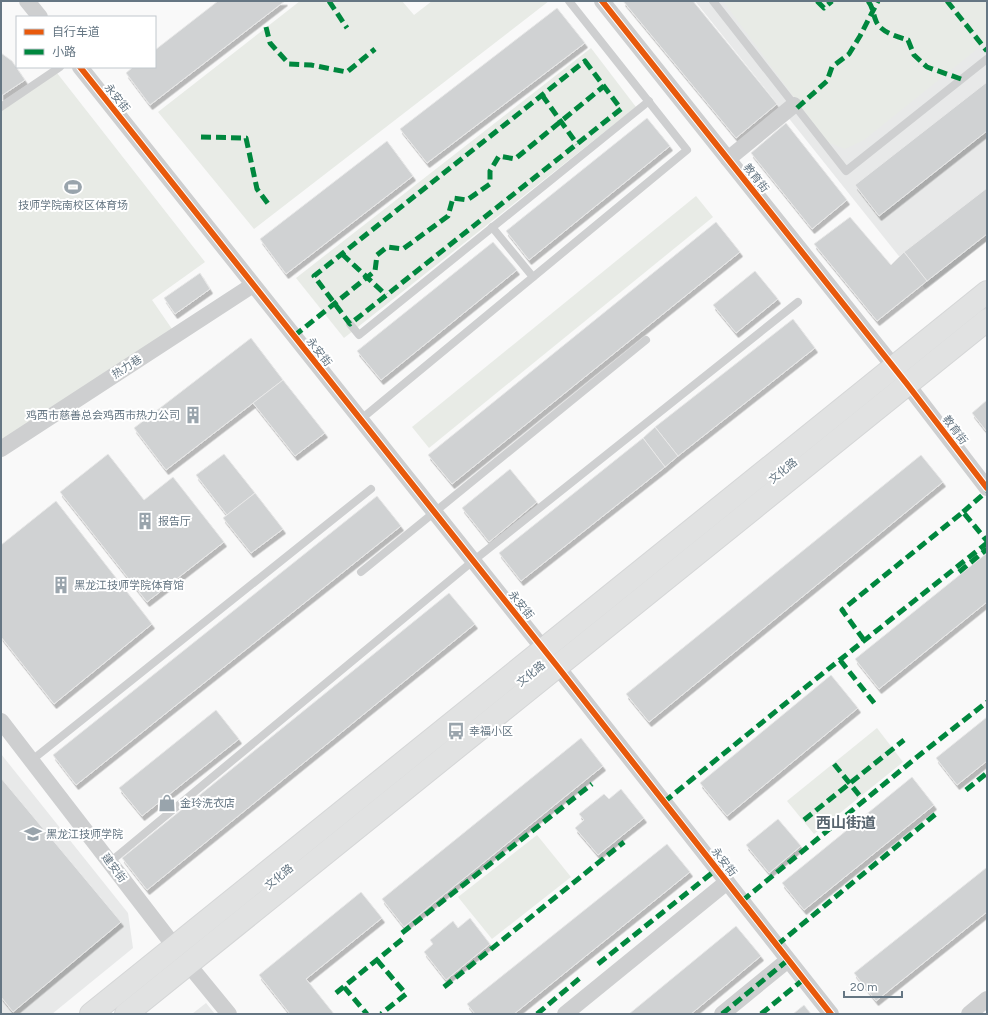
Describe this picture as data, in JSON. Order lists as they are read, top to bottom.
{
  "streets": {
    "main road": ["文化路"],
    "street": [
      "永安街",
      "教育街",
      "热力巷",
      "建安街"
    ]
  },
  "crossings": [
    ["永安街", "热力巷"],
    ["永安街", "文化路"],
    ["教育街", "文化路"],
    ["文化路", "建安街"]
  ],
  "districts": ["西山街道"],
  "places": {
    "sports": ["技师学院南校区体育场"],
    "building": ["鸡西市慈善总会鸡西市热力公司", "报告厅", "黑龙江技师学院体育馆"],
    "bus stop": ["幸福小区"],
    "shop": ["金玲洗衣店"],
    "school or university": ["黑龙江技师学院"]
  },
  "legend": ["自行车道", "小路"],
  "scale_bar": "20 m"
}
